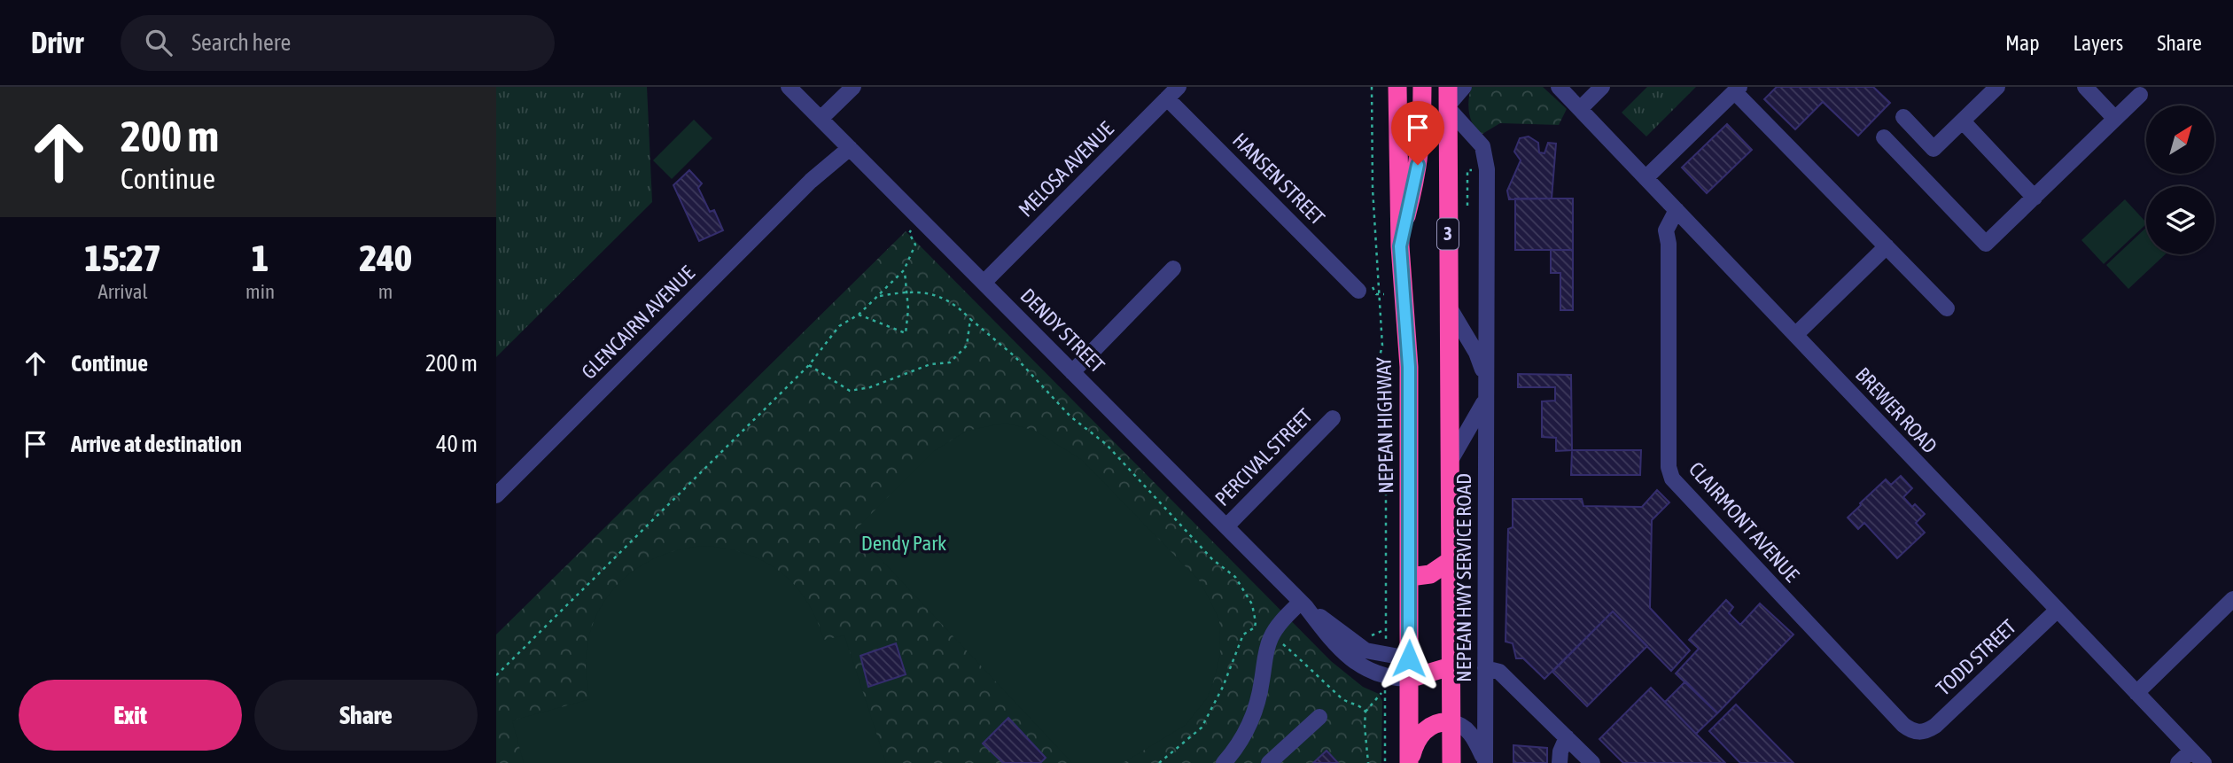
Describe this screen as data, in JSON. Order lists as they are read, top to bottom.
{
  "streets": {
    "highway": ["3", "NEPEAN HIGHWAY"],
    "street": [
      "MELOSA AVENUE",
      "HANSEN STREET",
      "GLENCAIRN AVENUE",
      "DENDY STREET",
      "BREWER ROAD",
      "PERCIVAL STREET",
      "CLAIRMONT AVENUE",
      "NEPEAN HWY SERVICE ROAD",
      "TODD STREET"
    ]
  },
  "crossings": [
    ["MELOSA AVENUE", "HANSEN STREET"],
    ["MELOSA AVENUE", "DENDY STREET"],
    ["3", "NEPEAN HWY SERVICE ROAD"],
    ["GLENCAIRN AVENUE", "DENDY STREET"],
    ["DENDY STREET", "NEPEAN HIGHWAY"],
    ["DENDY STREET", "PERCIVAL STREET"],
    ["BREWER ROAD", "CLAIRMONT AVENUE"],
    ["BREWER ROAD", "TODD STREET"],
    ["CLAIRMONT AVENUE", "TODD STREET"]
  ],
  "parks": ["Dendy Park"],
  "north": "top right",
  "page": {
    "header": "Drivr",
    "search": "Search here",
    "nav": ["Map", "Layers", "Share"],
    "turn": ["200 m", "Continue"],
    "eta": [
      "15:27",
      "Arrival",
      "1",
      "min",
      "240",
      "m"
    ],
    "list": [
      {
        "name": "Continue",
        "value": "200 m"
      },
      {
        "name": "Arrive at destination",
        "value": "40 m"
      }
    ],
    "buttons": ["Exit", "Share"]
  }
}
